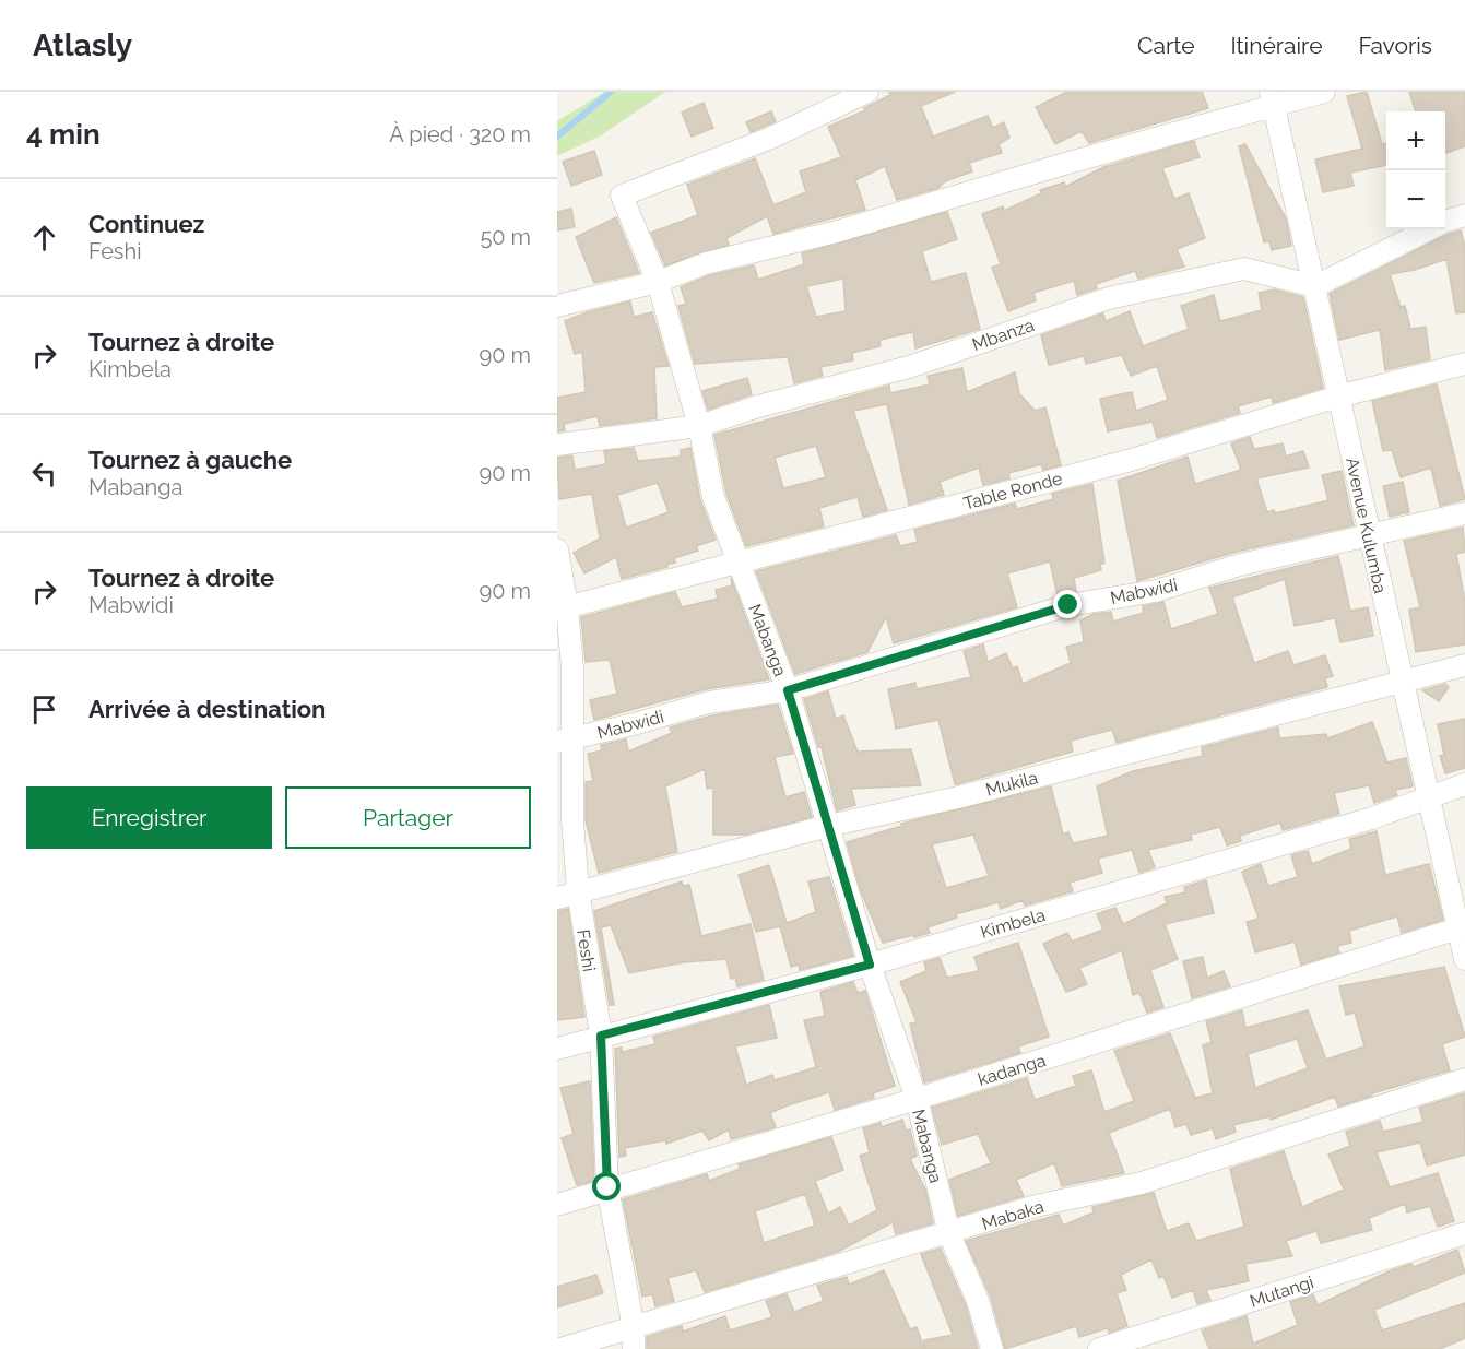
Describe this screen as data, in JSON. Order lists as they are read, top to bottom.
{
  "streets": {
    "street": [
      "Mbanza",
      "Table Ronde",
      "Avenue Kulumba",
      "Mabwidi",
      "Mabanga",
      "Mukila",
      "Kimbela",
      "Feshi",
      "kadanga",
      "Mabaka",
      "Mutangi"
    ]
  },
  "crossings": [
    ["Mbanza", "Avenue Kulumba"],
    ["Mbanza", "Mabanga"],
    ["Table Ronde", "Avenue Kulumba"],
    ["Table Ronde", "Mabanga"],
    ["Table Ronde", "Feshi"],
    ["Avenue Kulumba", "Mabwidi"],
    ["Avenue Kulumba", "Mukila"],
    ["Avenue Kulumba", "Kimbela"],
    ["Avenue Kulumba", "kadanga"],
    ["Mabwidi", "Mabanga"],
    ["Mabwidi", "Feshi"],
    ["Mabanga", "Mukila"],
    ["Mabanga", "Kimbela"],
    ["Mabanga", "kadanga"],
    ["Mabanga", "Mabaka"],
    ["Mukila", "Feshi"],
    ["Kimbela", "Feshi"],
    ["Feshi", "kadanga"],
    ["Feshi", "Mabaka"]
  ],
  "page": {
    "header": "Atlasly",
    "nav": ["Carte", "Itinéraire", "Favoris"],
    "heading": ["4 min", "À pied · 320 m"],
    "map_buttons": ["+", "−"],
    "list": [
      ["Continuez", "Feshi", "50 m"],
      ["Tournez à droite", "Kimbela", "90 m"],
      ["Tournez à gauche", "Mabanga", "90 m"],
      ["Tournez à droite", "Mabwidi", "90 m"],
      "Arrivée à destination"
    ],
    "buttons": ["Enregistrer", "Partager"]
  }
}
